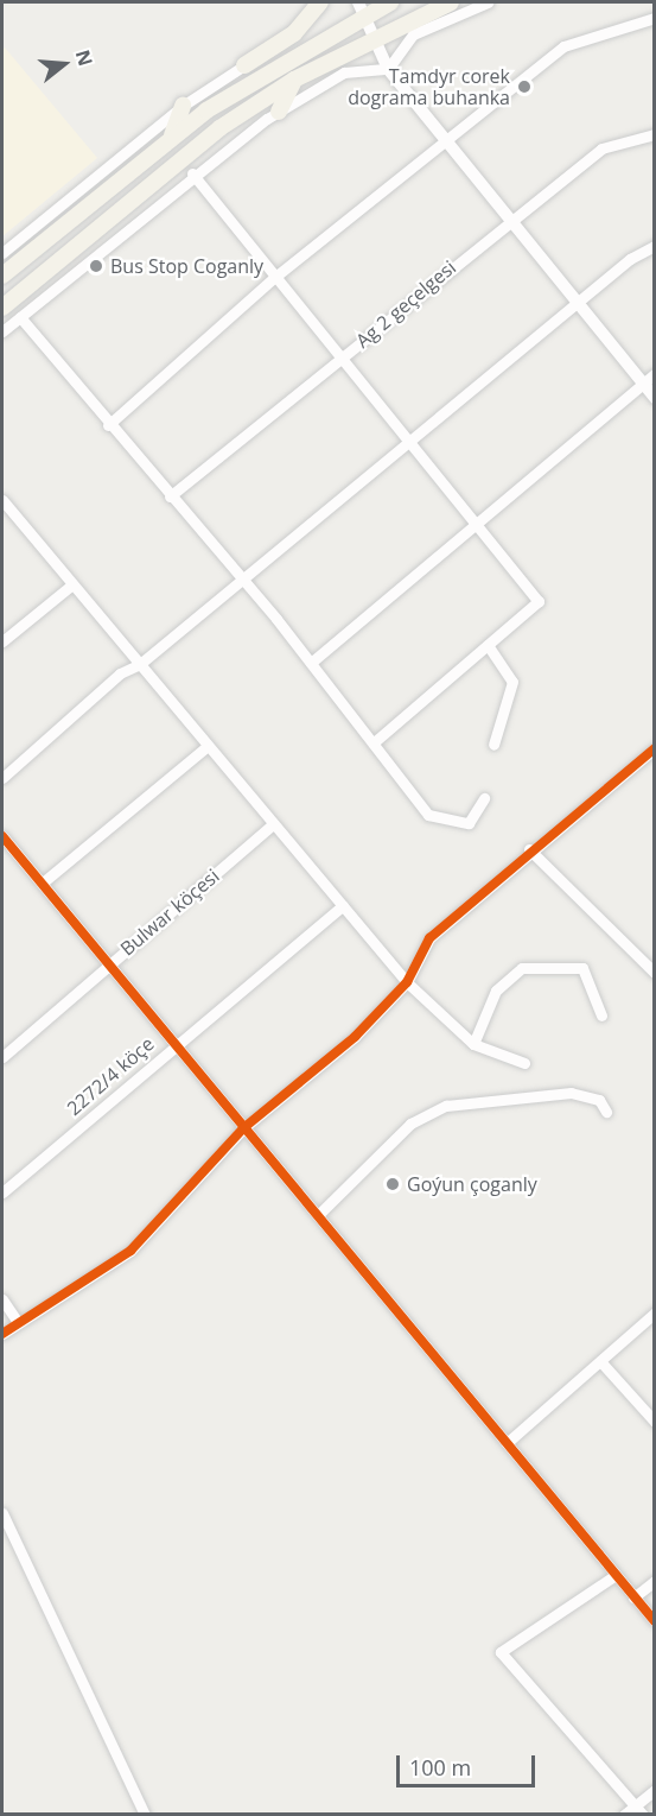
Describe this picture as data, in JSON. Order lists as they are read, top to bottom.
{
  "streets": {
    "street": ["Ag 2 geçelgesi", "Bulwar köçesi", "2272/4 köçe"]
  },
  "places": ["Tamdyr corek dograma buhanka", "Bus Stop Coganly", "Goýun çoganly"],
  "scale_bar": "100 m",
  "north": "right"
}
